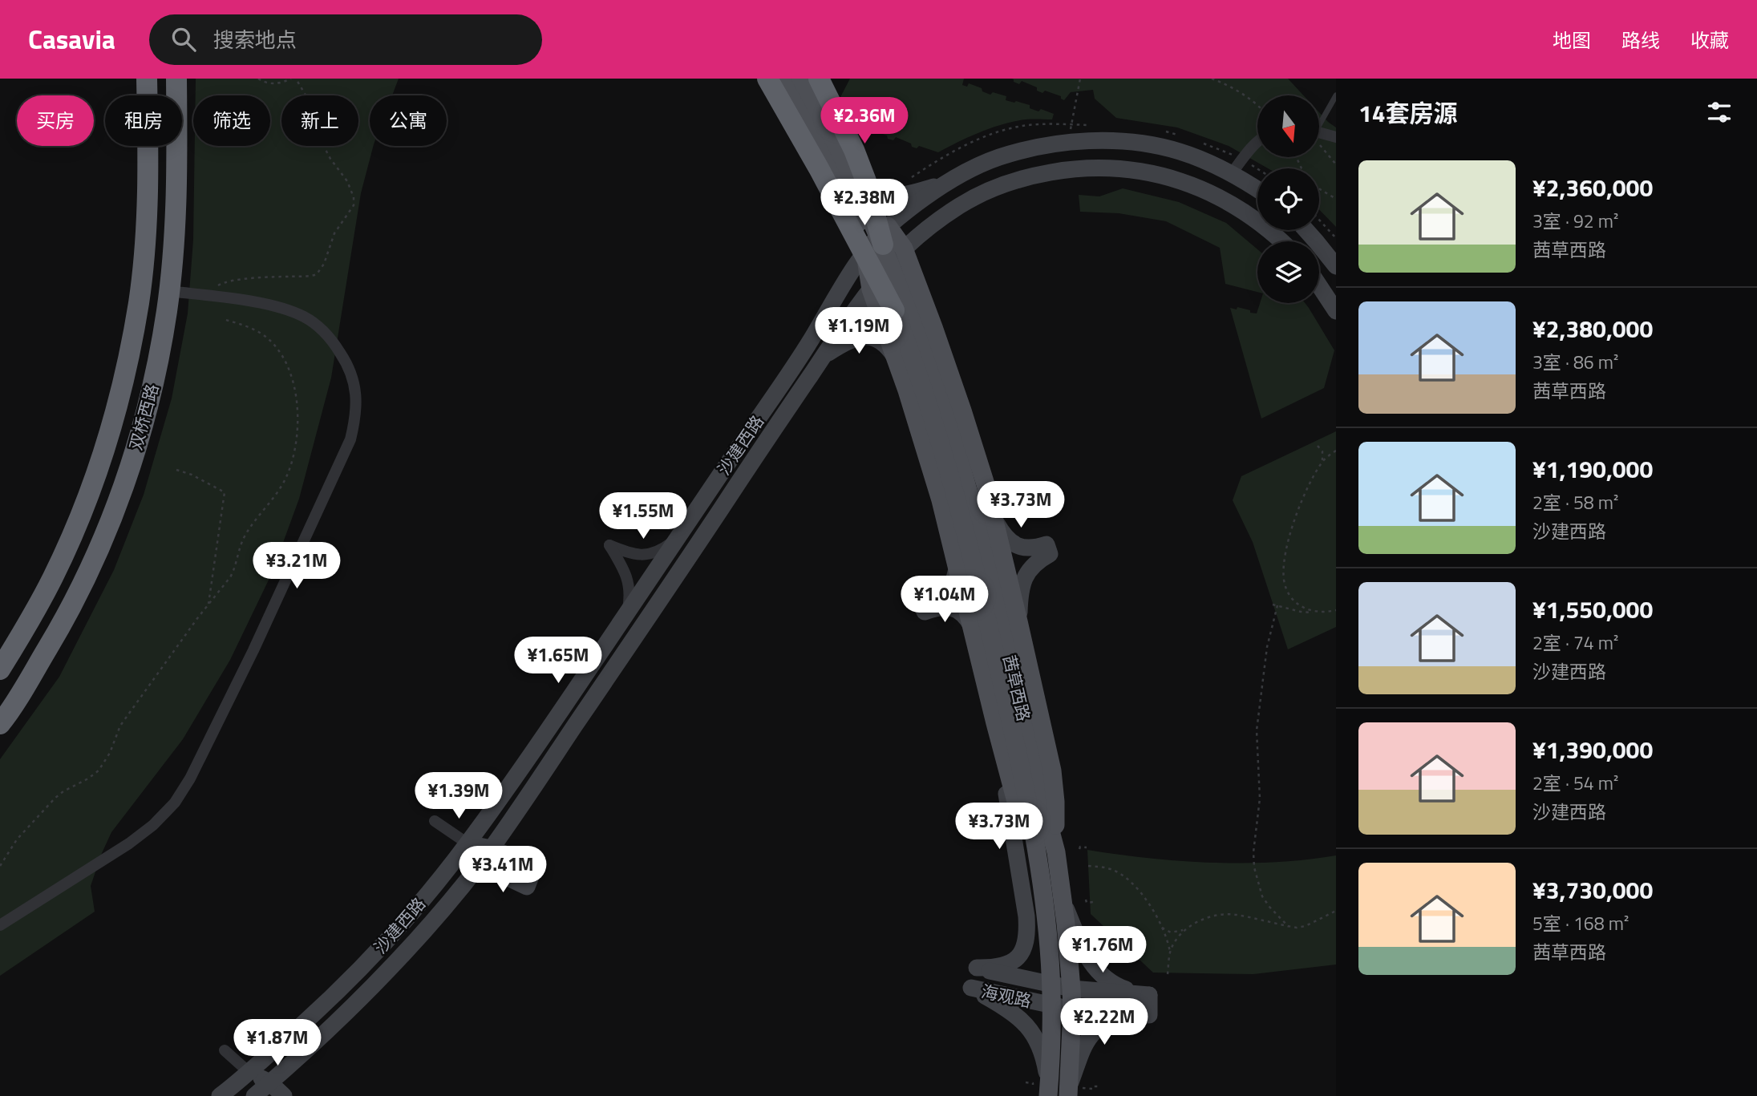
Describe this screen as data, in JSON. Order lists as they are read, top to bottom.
{
  "streets": {
    "highway": ["双桥西路"],
    "main road": ["沙建西路", "茜草西路", "海观路"]
  },
  "crossings": [
    ["沙建西路", "茜草西路"],
    ["茜草西路", "海观路"]
  ],
  "north": "bottom",
  "page": {
    "header": "Casavia",
    "search": "搜索地点",
    "nav": ["地图", "路线", "收藏"],
    "heading": "14套房源",
    "chip": [
      "买房",
      "租房",
      "筛选",
      "新上",
      "公寓"
    ],
    "price": [
      "¥2.36M",
      "¥2.38M",
      "¥1.19M",
      "¥3.73M",
      "¥1.55M",
      "¥3.21M",
      "¥1.04M",
      "¥1.65M",
      "¥1.39M",
      "¥3.73M",
      "¥3.41M",
      "¥1.76M",
      "¥2.22M",
      "¥1.87M"
    ],
    "list": [
      {
        "name": "¥2,360,000",
        "note": "3室 · 92 m² · 茜草西路"
      },
      {
        "name": "¥2,380,000",
        "note": "3室 · 86 m² · 茜草西路"
      },
      {
        "name": "¥1,190,000",
        "note": "2室 · 58 m² · 沙建西路"
      },
      {
        "name": "¥1,550,000",
        "note": "2室 · 74 m² · 沙建西路"
      },
      {
        "name": "¥1,390,000",
        "note": "2室 · 54 m² · 沙建西路"
      },
      {
        "name": "¥3,730,000",
        "note": "5室 · 168 m² · 茜草西路"
      }
    ]
  }
}
